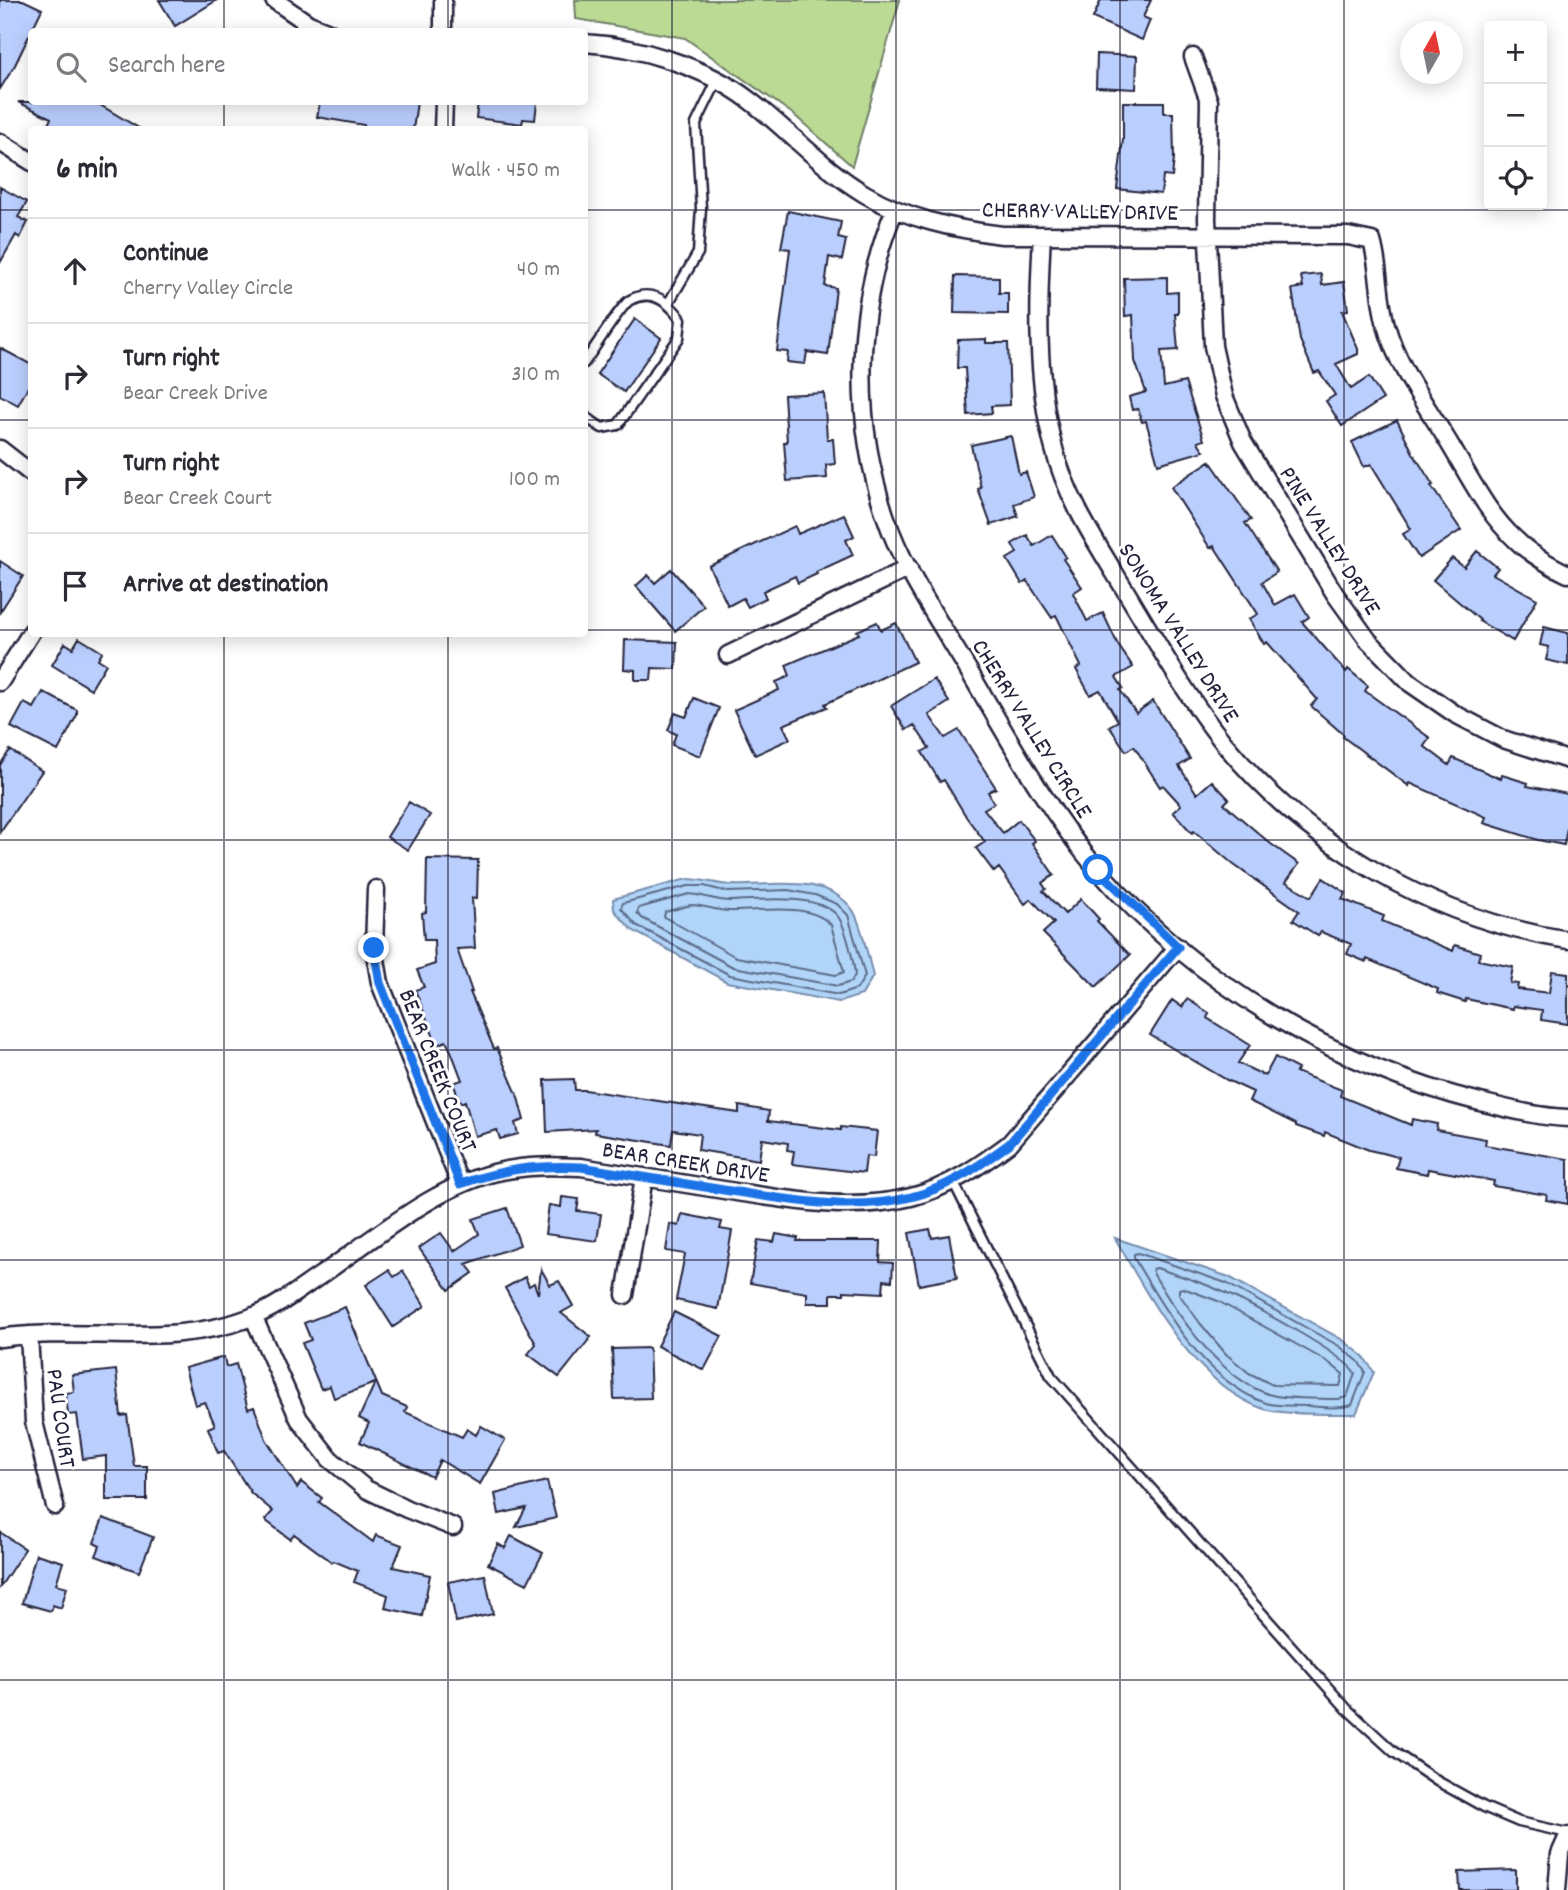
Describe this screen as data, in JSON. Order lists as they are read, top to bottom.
{
  "streets": {
    "street": [
      "CHERRY VALLEY DRIVE",
      "PINE VALLEY DRIVE",
      "SONOMA VALLEY DRIVE",
      "CHERRY VALLEY CIRCLE",
      "BEAR CREEK COURT",
      "BEAR CREEK DRIVE",
      "PAU COURT"
    ]
  },
  "crossings": [
    ["CHERRY VALLEY DRIVE", "PINE VALLEY DRIVE"],
    ["CHERRY VALLEY DRIVE", "SONOMA VALLEY DRIVE"],
    ["CHERRY VALLEY DRIVE", "CHERRY VALLEY CIRCLE"],
    ["CHERRY VALLEY CIRCLE", "BEAR CREEK DRIVE"],
    ["BEAR CREEK COURT", "BEAR CREEK DRIVE"],
    ["BEAR CREEK DRIVE", "PAU COURT"]
  ],
  "north": "top",
  "page": {
    "map_buttons": ["+", "−"],
    "search": "Search here",
    "heading": ["6 min", "Walk · 450 m"],
    "list": [
      ["Continue", "Cherry Valley Circle", "40 m"],
      ["Turn right", "Bear Creek Drive", "310 m"],
      ["Turn right", "Bear Creek Court", "100 m"],
      "Arrive at destination"
    ]
  }
}
